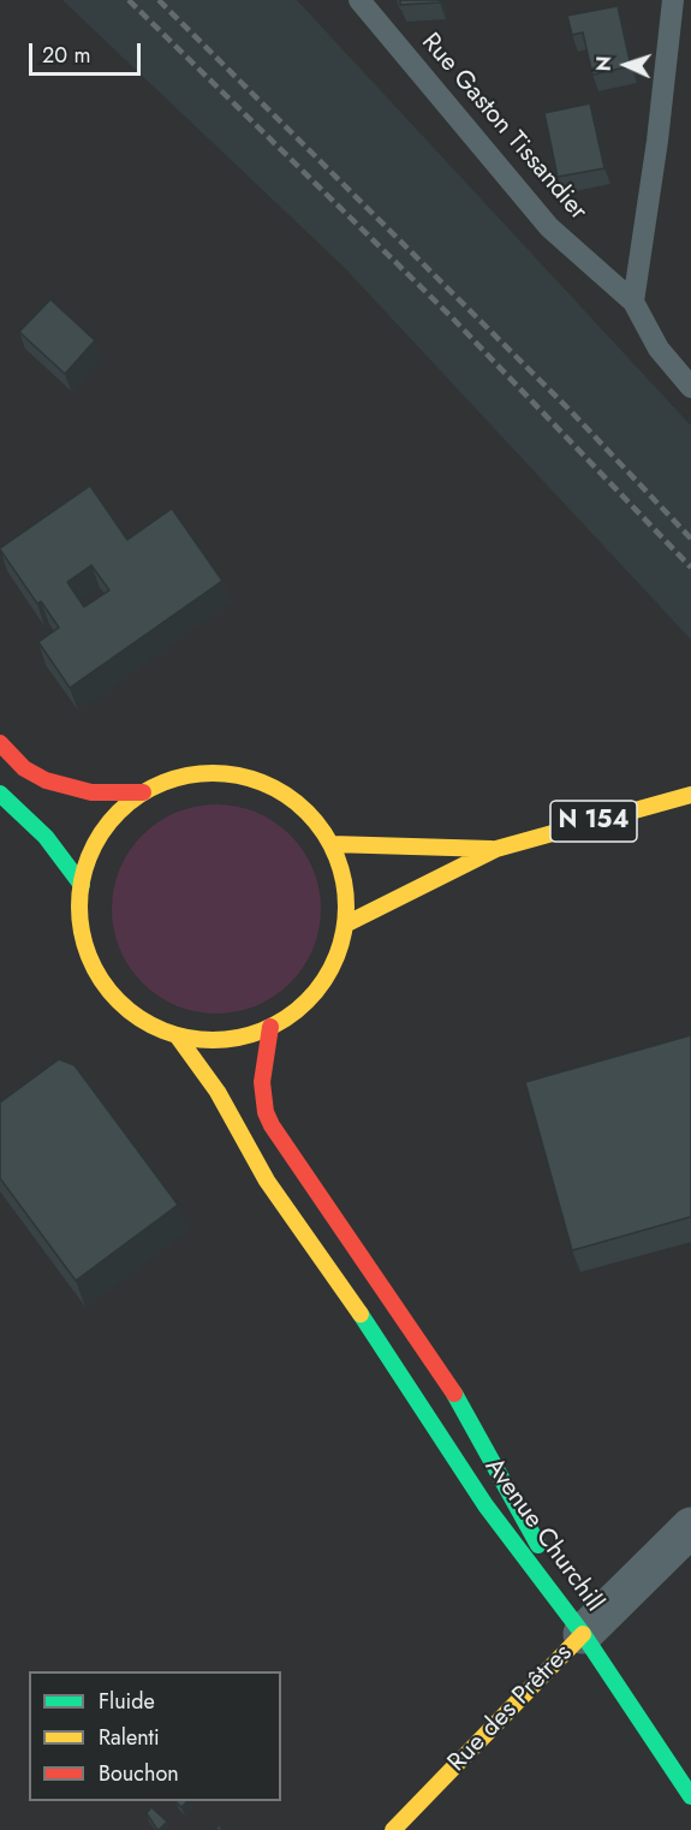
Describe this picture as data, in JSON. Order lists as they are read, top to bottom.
{
  "streets": {
    "main road": ["N 154", "Avenue Churchill", "Rue des Prêtres"],
    "lane": ["Rue Gaston Tissandier"]
  },
  "crossings": [
    ["Avenue Churchill", "Rue des Prêtres"]
  ],
  "legend": ["Fluide", "Ralenti", "Bouchon"],
  "scale_bar": "20 m",
  "north": "left"
}
